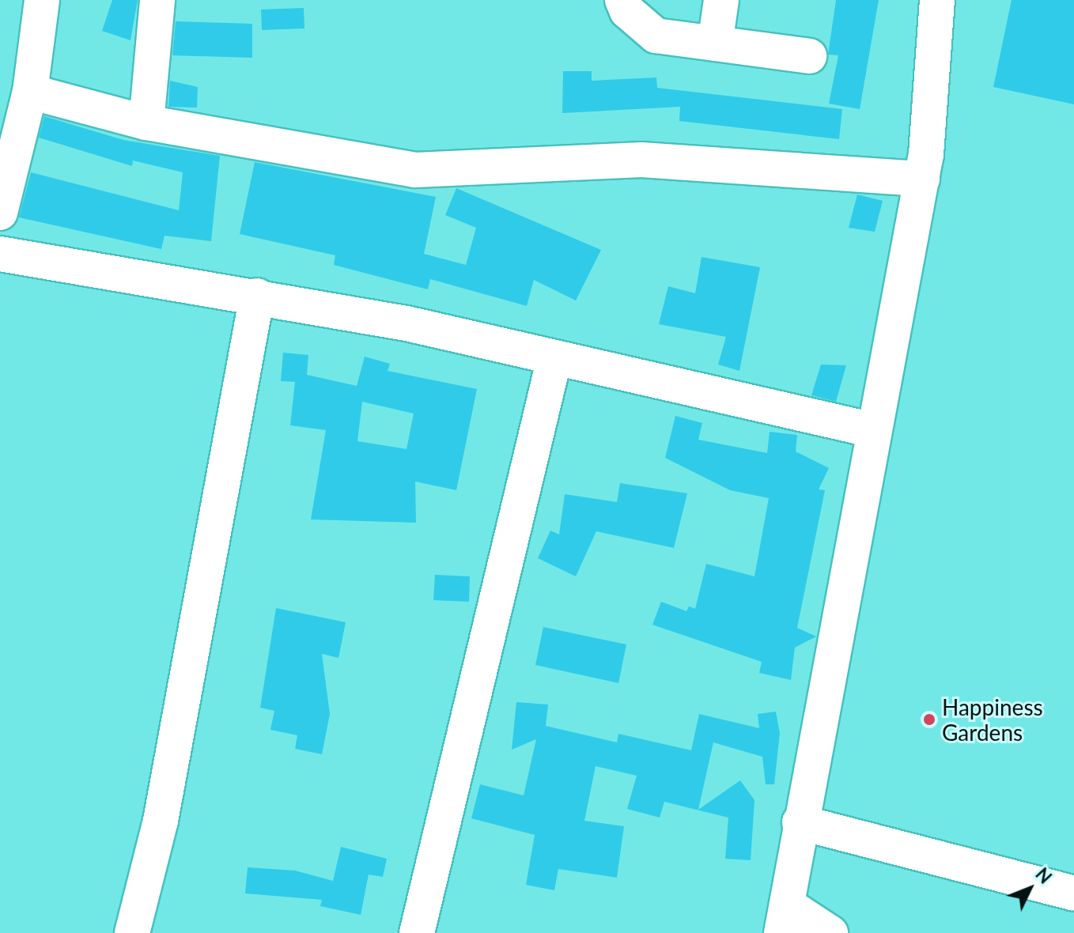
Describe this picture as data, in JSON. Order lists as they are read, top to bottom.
{
  "places": ["Happiness Gardens"],
  "north": "top right"
}
